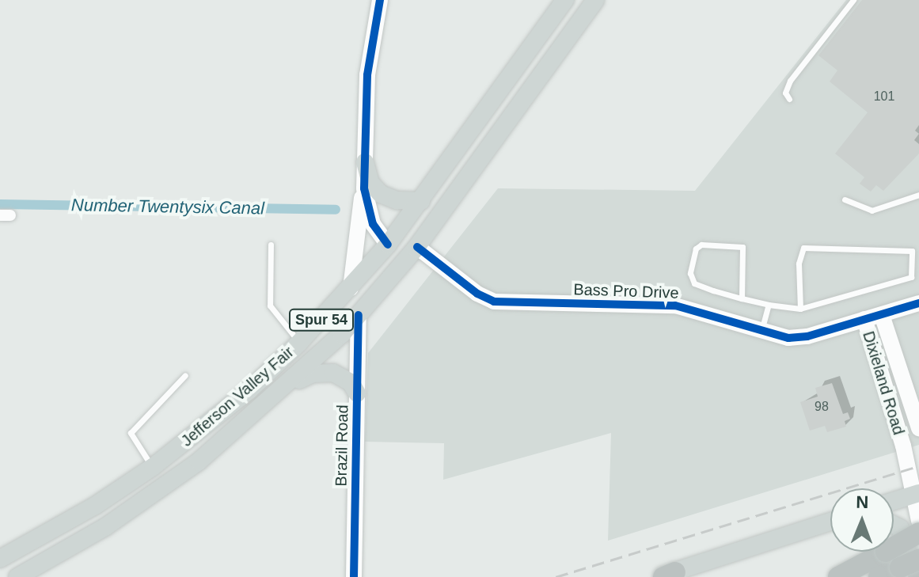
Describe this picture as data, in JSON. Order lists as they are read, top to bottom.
{
  "streets": {
    "main road": ["Spur 54", "Jefferson Valley Fair"],
    "street": ["Bass Pro Drive", "Dixieland Road", "Brazil Road"]
  },
  "crossings": [
    ["Bass Pro Drive", "Spur 54"],
    ["Bass Pro Drive", "Dixieland Road"],
    ["Spur 54", "Brazil Road"]
  ],
  "water": ["Number Twentysix Canal"],
  "house_numbers": ["101", "98"],
  "north": "top"
}
